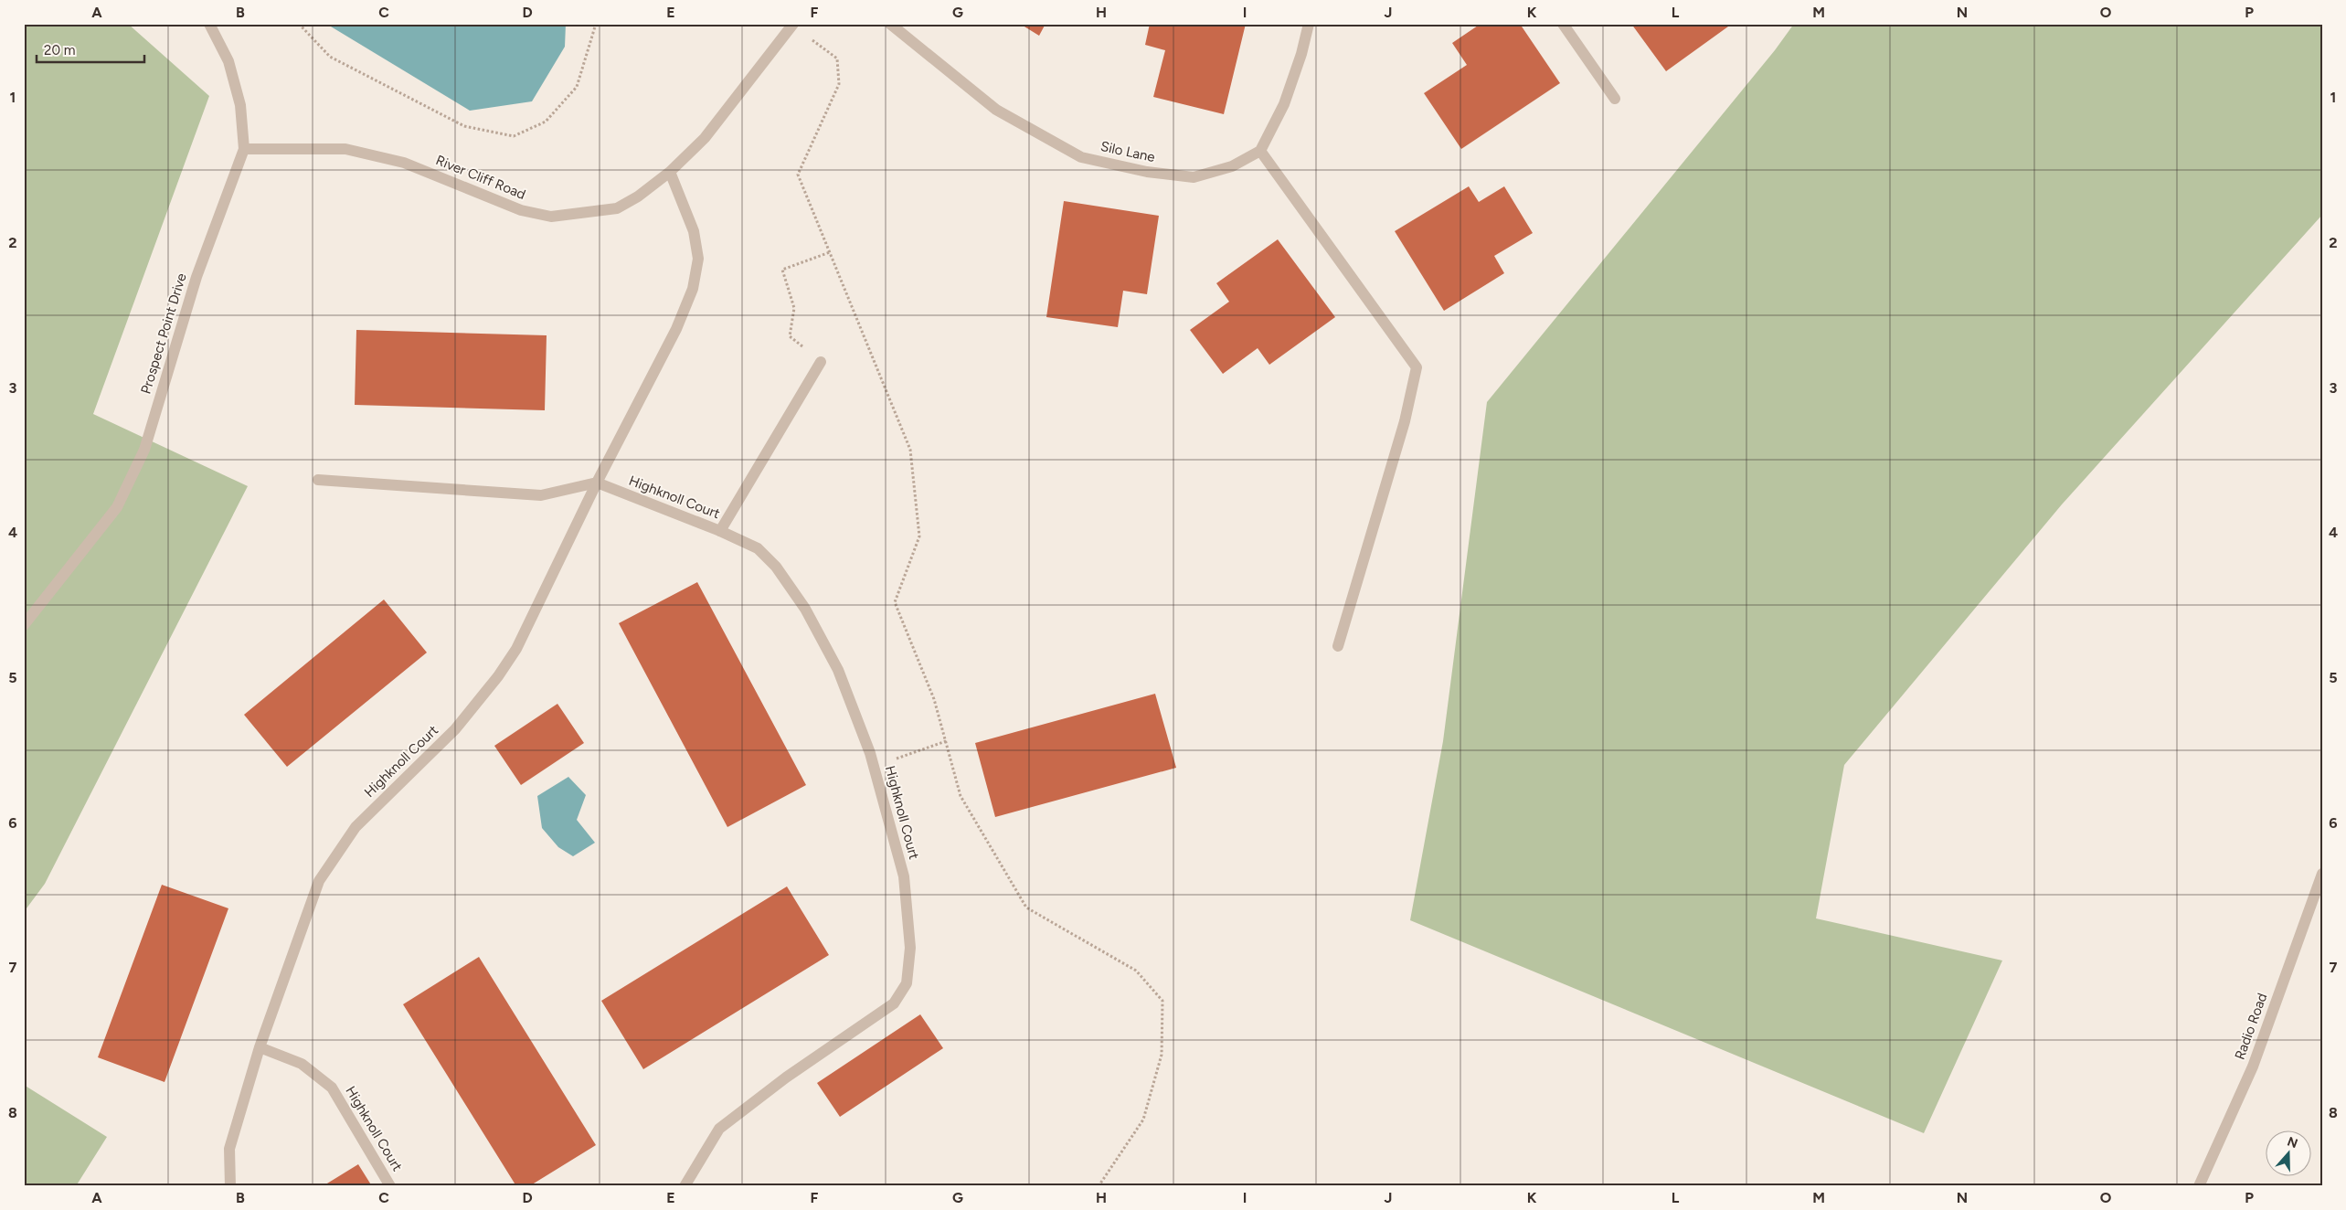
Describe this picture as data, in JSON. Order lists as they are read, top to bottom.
{
  "streets": {
    "street": [
      "Silo Lane",
      "River Cliff Road",
      "Prospect Point Drive",
      "Highknoll Court",
      "Radio Road"
    ]
  },
  "crossings": [
    ["River Cliff Road", "Prospect Point Drive"],
    ["River Cliff Road", "Highknoll Court"]
  ],
  "scale_bar": "20 m",
  "north": "top",
  "grid": {
    "columns": [
      "A",
      "B",
      "C",
      "D",
      "E",
      "F",
      "G",
      "H",
      "I",
      "J",
      "K",
      "L",
      "M",
      "N",
      "O",
      "P"
    ],
    "rows": [
      "1",
      "2",
      "3",
      "4",
      "5",
      "6",
      "7",
      "8"
    ]
  }
}
